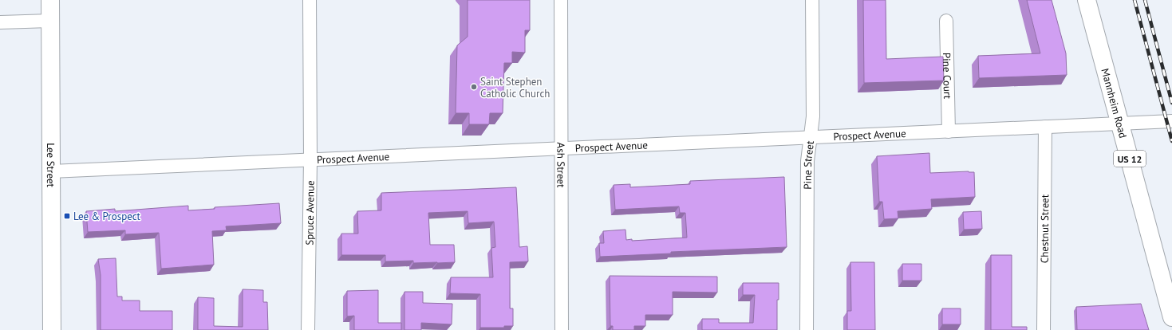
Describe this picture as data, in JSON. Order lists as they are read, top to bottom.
{
  "streets": {
    "main road": ["Mannheim Road", "US 12", "Lee Street"],
    "street": [
      "Pine Court",
      "Prospect Avenue",
      "Ash Street",
      "Pine Street",
      "Spruce Avenue",
      "Chestnut Street"
    ]
  },
  "crossings": [
    ["Pine Court", "Prospect Avenue"],
    ["Mannheim Road", "Prospect Avenue"],
    ["Prospect Avenue", "Lee Street"],
    ["Prospect Avenue", "Ash Street"],
    ["Prospect Avenue", "Pine Street"],
    ["Prospect Avenue", "Spruce Avenue"],
    ["Prospect Avenue", "Chestnut Street"]
  ],
  "places": {
    "other": ["Saint Stephen Catholic Church"],
    "transit": ["Lee & Prospect"]
  }
}
